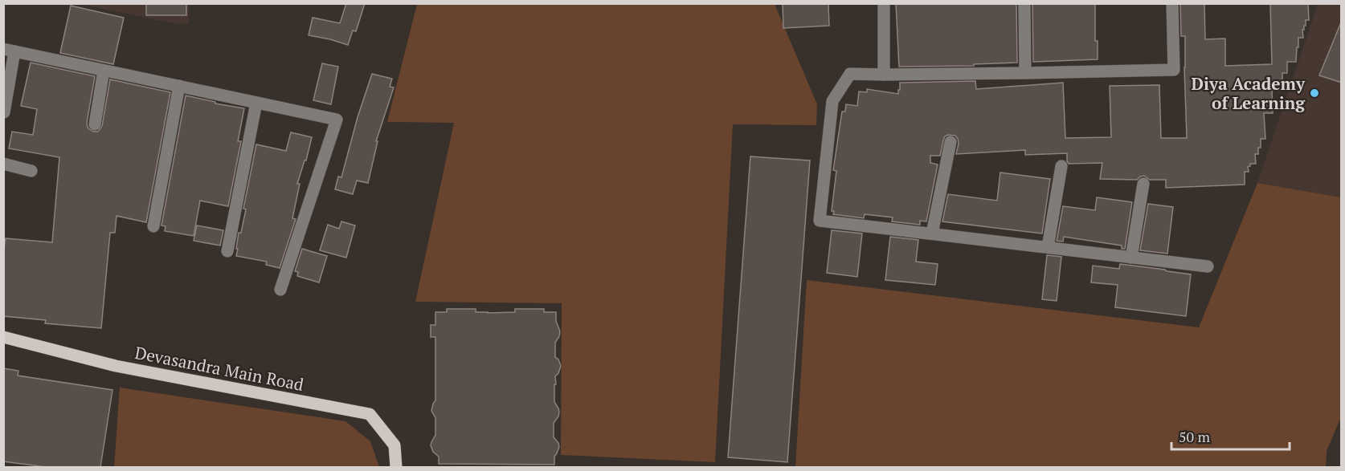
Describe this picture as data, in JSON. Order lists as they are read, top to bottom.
{
  "streets": {
    "main road": ["Devasandra Main Road"]
  },
  "places": ["Diya Academy of Learning"],
  "scale_bar": "50 m"
}
